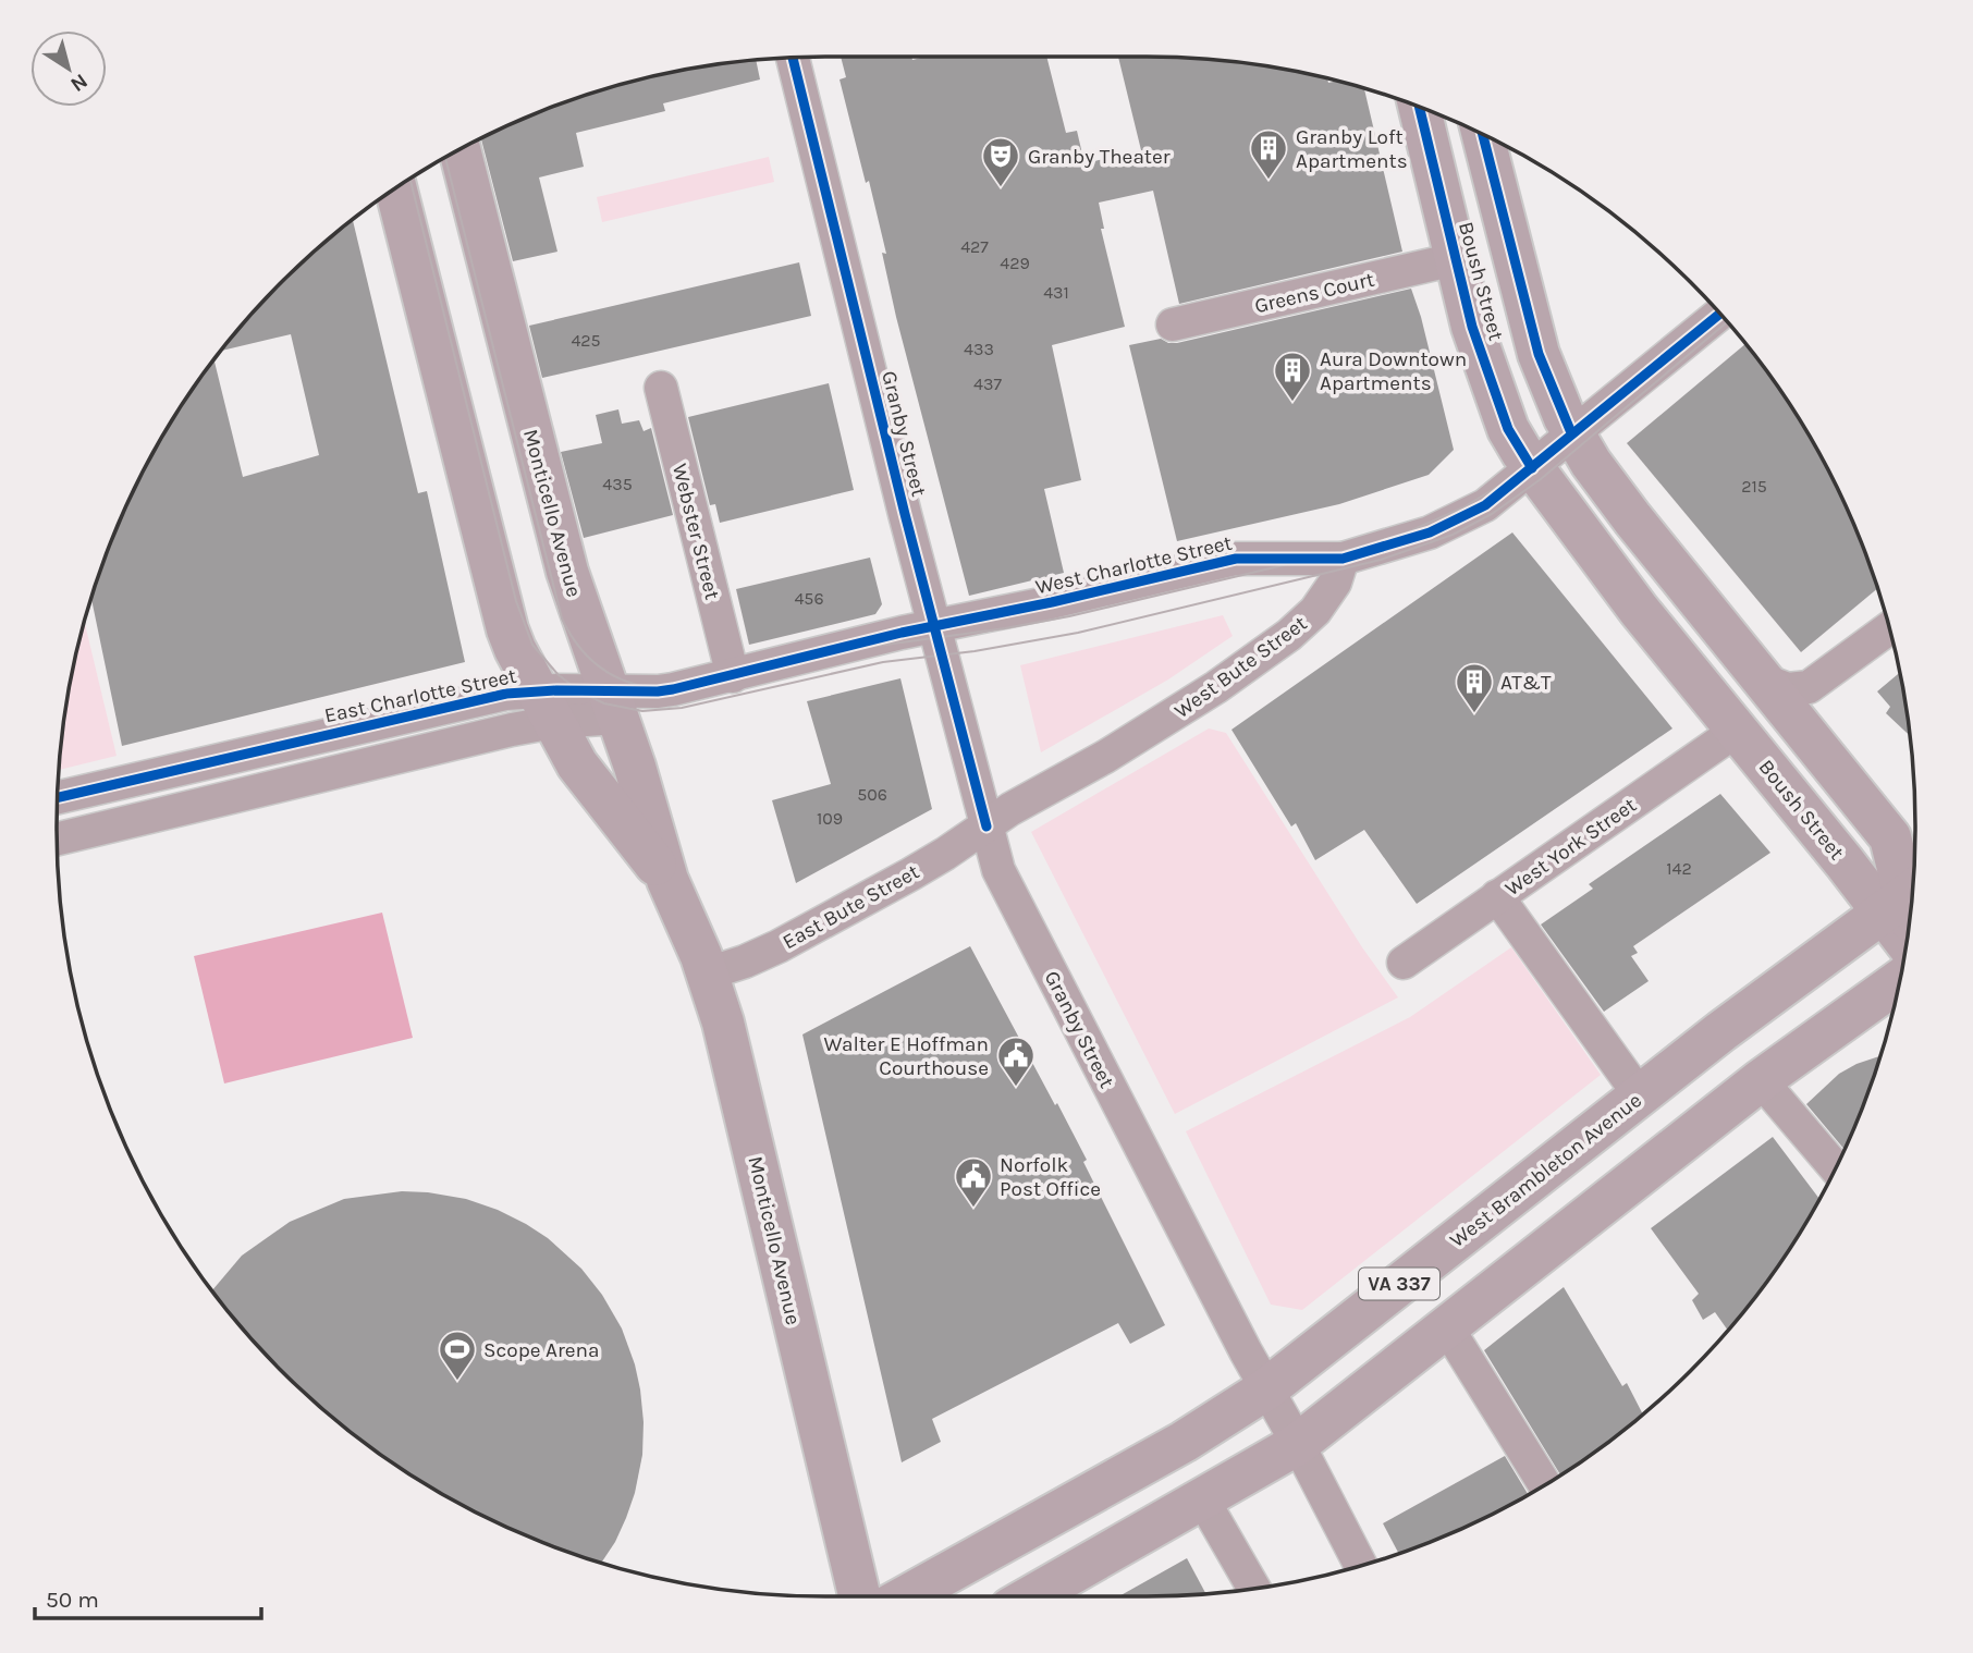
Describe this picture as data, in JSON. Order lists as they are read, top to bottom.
{
  "streets": {
    "main road": [
      "Boush Street",
      "Monticello Avenue",
      "West Brambleton Avenue",
      "VA 337"
    ],
    "street": [
      "Greens Court",
      "Granby Street",
      "Webster Street",
      "West Charlotte Street",
      "West Bute Street",
      "East Charlotte Street",
      "West York Street",
      "East Bute Street"
    ]
  },
  "crossings": [
    ["Boush Street", "Greens Court"],
    ["Boush Street", "West York Street"],
    ["Boush Street", "West Brambleton Avenue"],
    ["Granby Street", "West Charlotte Street"],
    ["Granby Street", "West Bute Street"],
    ["Granby Street", "East Charlotte Street"],
    ["Granby Street", "East Bute Street"],
    ["Granby Street", "West Brambleton Avenue"],
    ["Granby Street", "VA 337"],
    ["Monticello Avenue", "East Charlotte Street"],
    ["Monticello Avenue", "East Bute Street"],
    ["Webster Street", "East Charlotte Street"],
    ["West Charlotte Street", "West Bute Street"],
    ["West Charlotte Street", "East Charlotte Street"],
    ["West Bute Street", "East Bute Street"]
  ],
  "places": {
    "building": ["Granby Loft Apartments", "Aura Downtown Apartments", "AT&T"],
    "theatre": ["Granby Theater"],
    "public building": ["Walter E Hoffman Courthouse", "Norfolk Post Office"],
    "sports": ["Scope Arena"]
  },
  "house_numbers": [
    "427",
    "429",
    "431",
    "425",
    "433",
    "437",
    "435",
    "215",
    "456",
    "506",
    "109",
    "142"
  ],
  "scale_bar": "50 m",
  "north": "bottom right"
}
